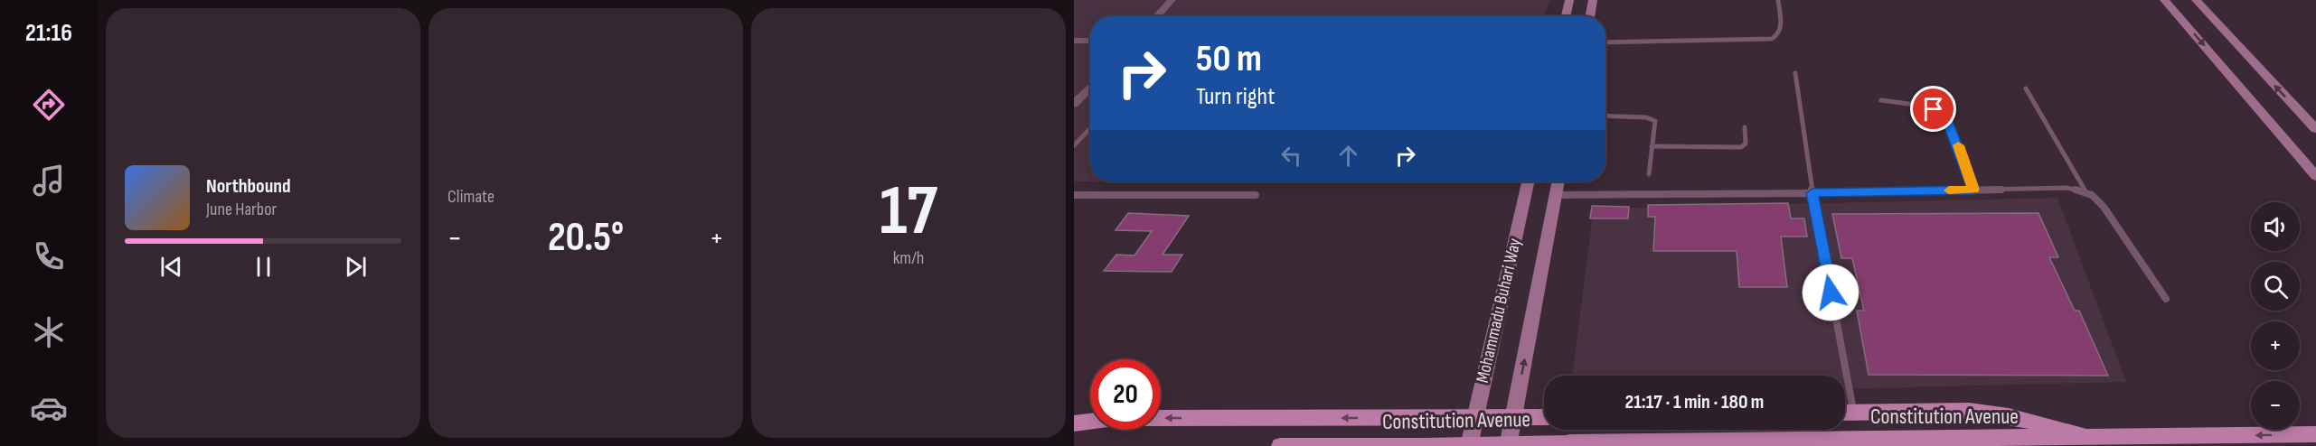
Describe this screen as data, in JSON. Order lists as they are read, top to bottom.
{
  "streets": {
    "main road": ["Mohammadu Buhari Way", "Constitution Avenue"]
  },
  "page": {
    "tabs": "21:16",
    "tile": [
      "Climate",
      ["17", "km/h"]
    ],
    "turn": ["50 m", "Turn right"],
    "song": ["Northbound", "June Harbor"],
    "map_buttons": ["+", "−"],
    "heat": ["−", "20.5°", "+"],
    "limit": "20",
    "trip": "21:17 · 1 min · 180 m"
  }
}
